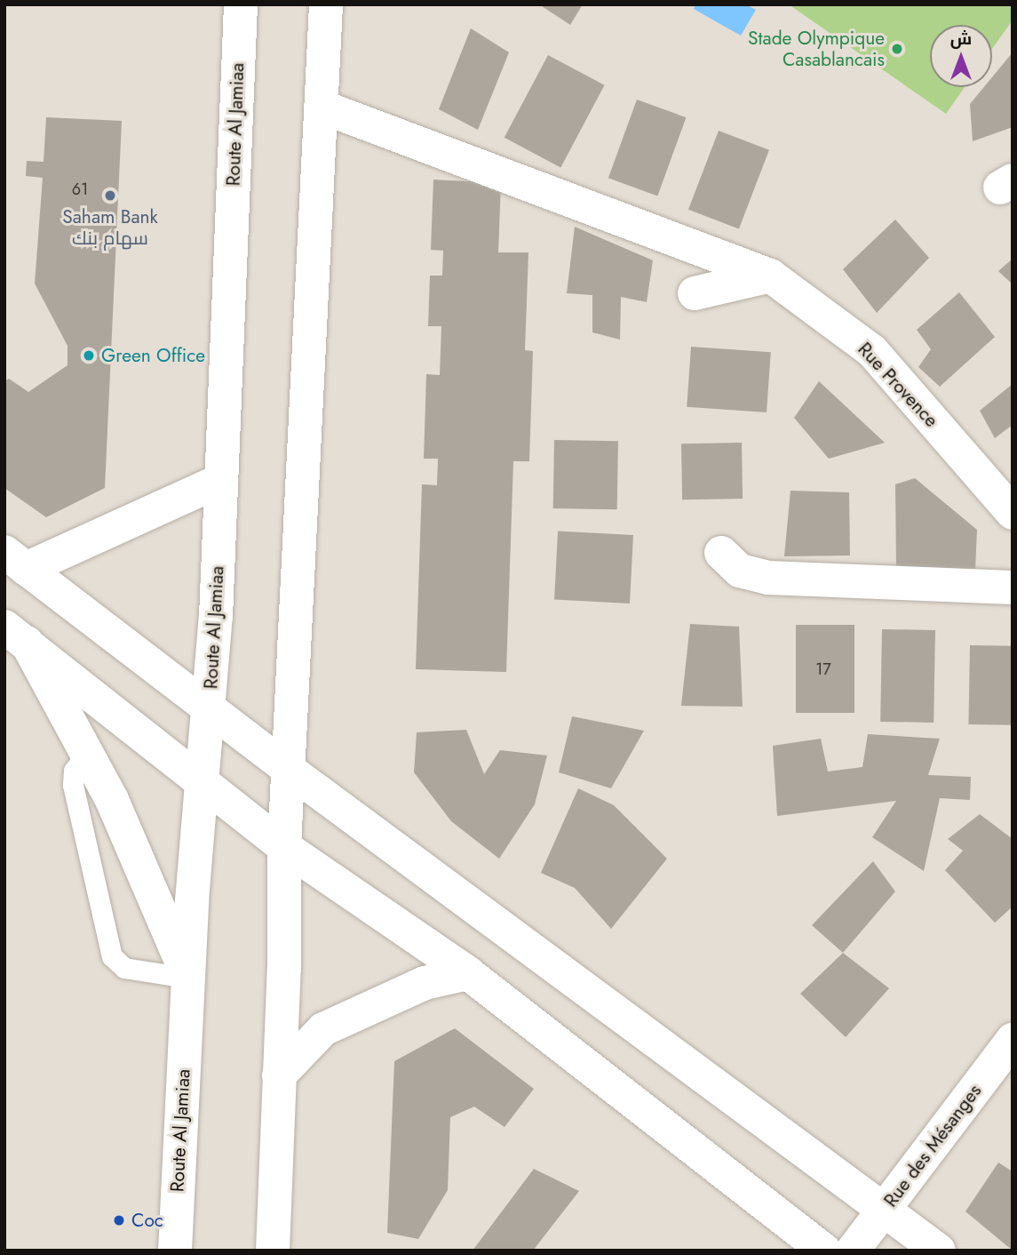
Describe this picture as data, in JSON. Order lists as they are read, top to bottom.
{
  "streets": {
    "street": ["Route Al Jamiaa", "Rue Provence", "Rue des Mésanges"]
  },
  "places": [
    "Stade Olympique Casablancais",
    "Saham Bank سهام بنك",
    "Green Office",
    "Coc"
  ],
  "house_numbers": ["61", "17"],
  "north": "top"
}
